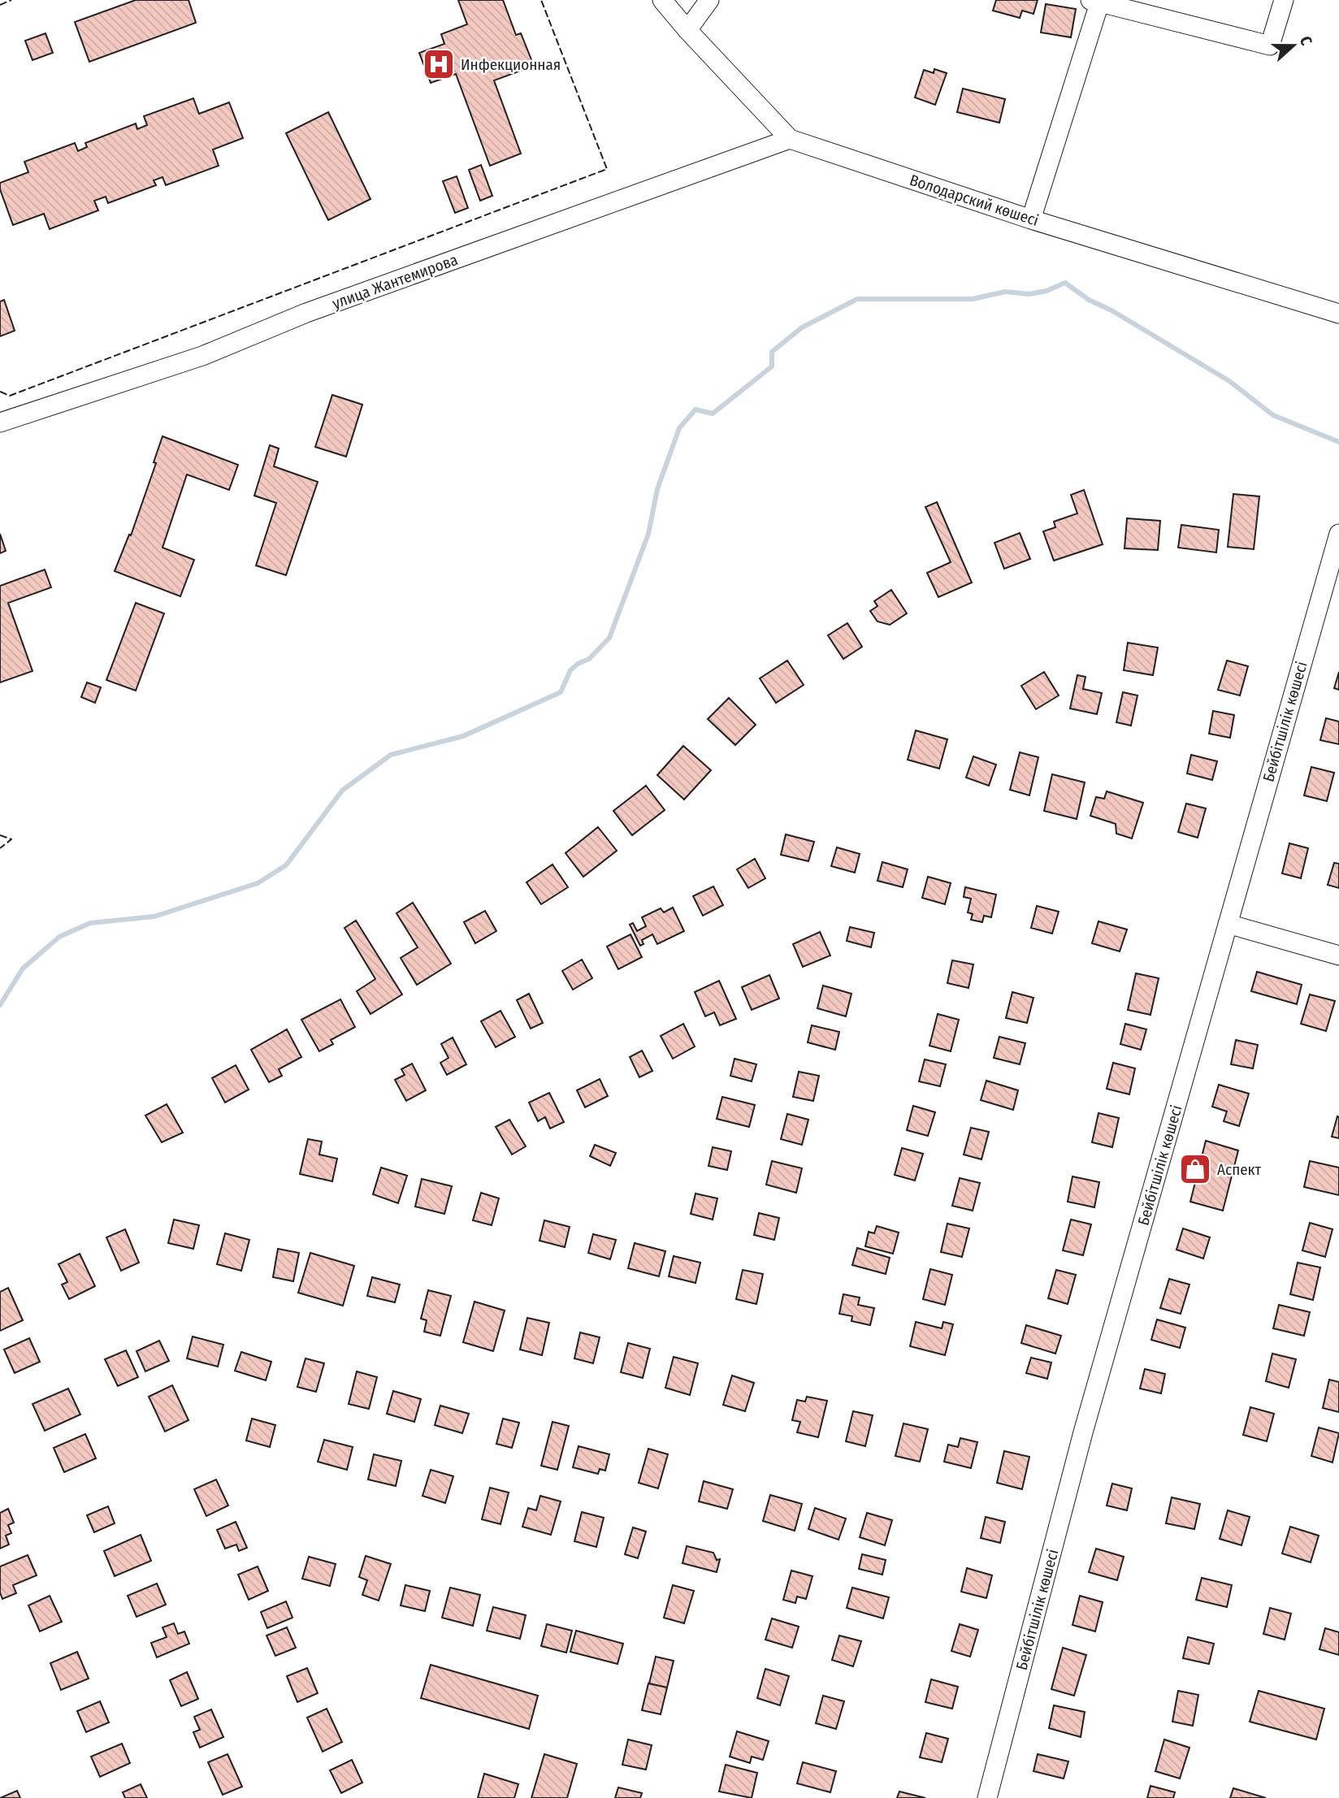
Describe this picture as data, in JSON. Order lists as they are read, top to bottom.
{
  "streets": {
    "street": ["Володарский көшесі", "улица Жантемирова", "Бейбітшілік көшесі"]
  },
  "crossings": [
    ["Володарский көшесі", "улица Жантемирова"]
  ],
  "places": {
    "hospital": ["Инфекционная"],
    "shop": ["Аспект"]
  },
  "north": "right"
}
